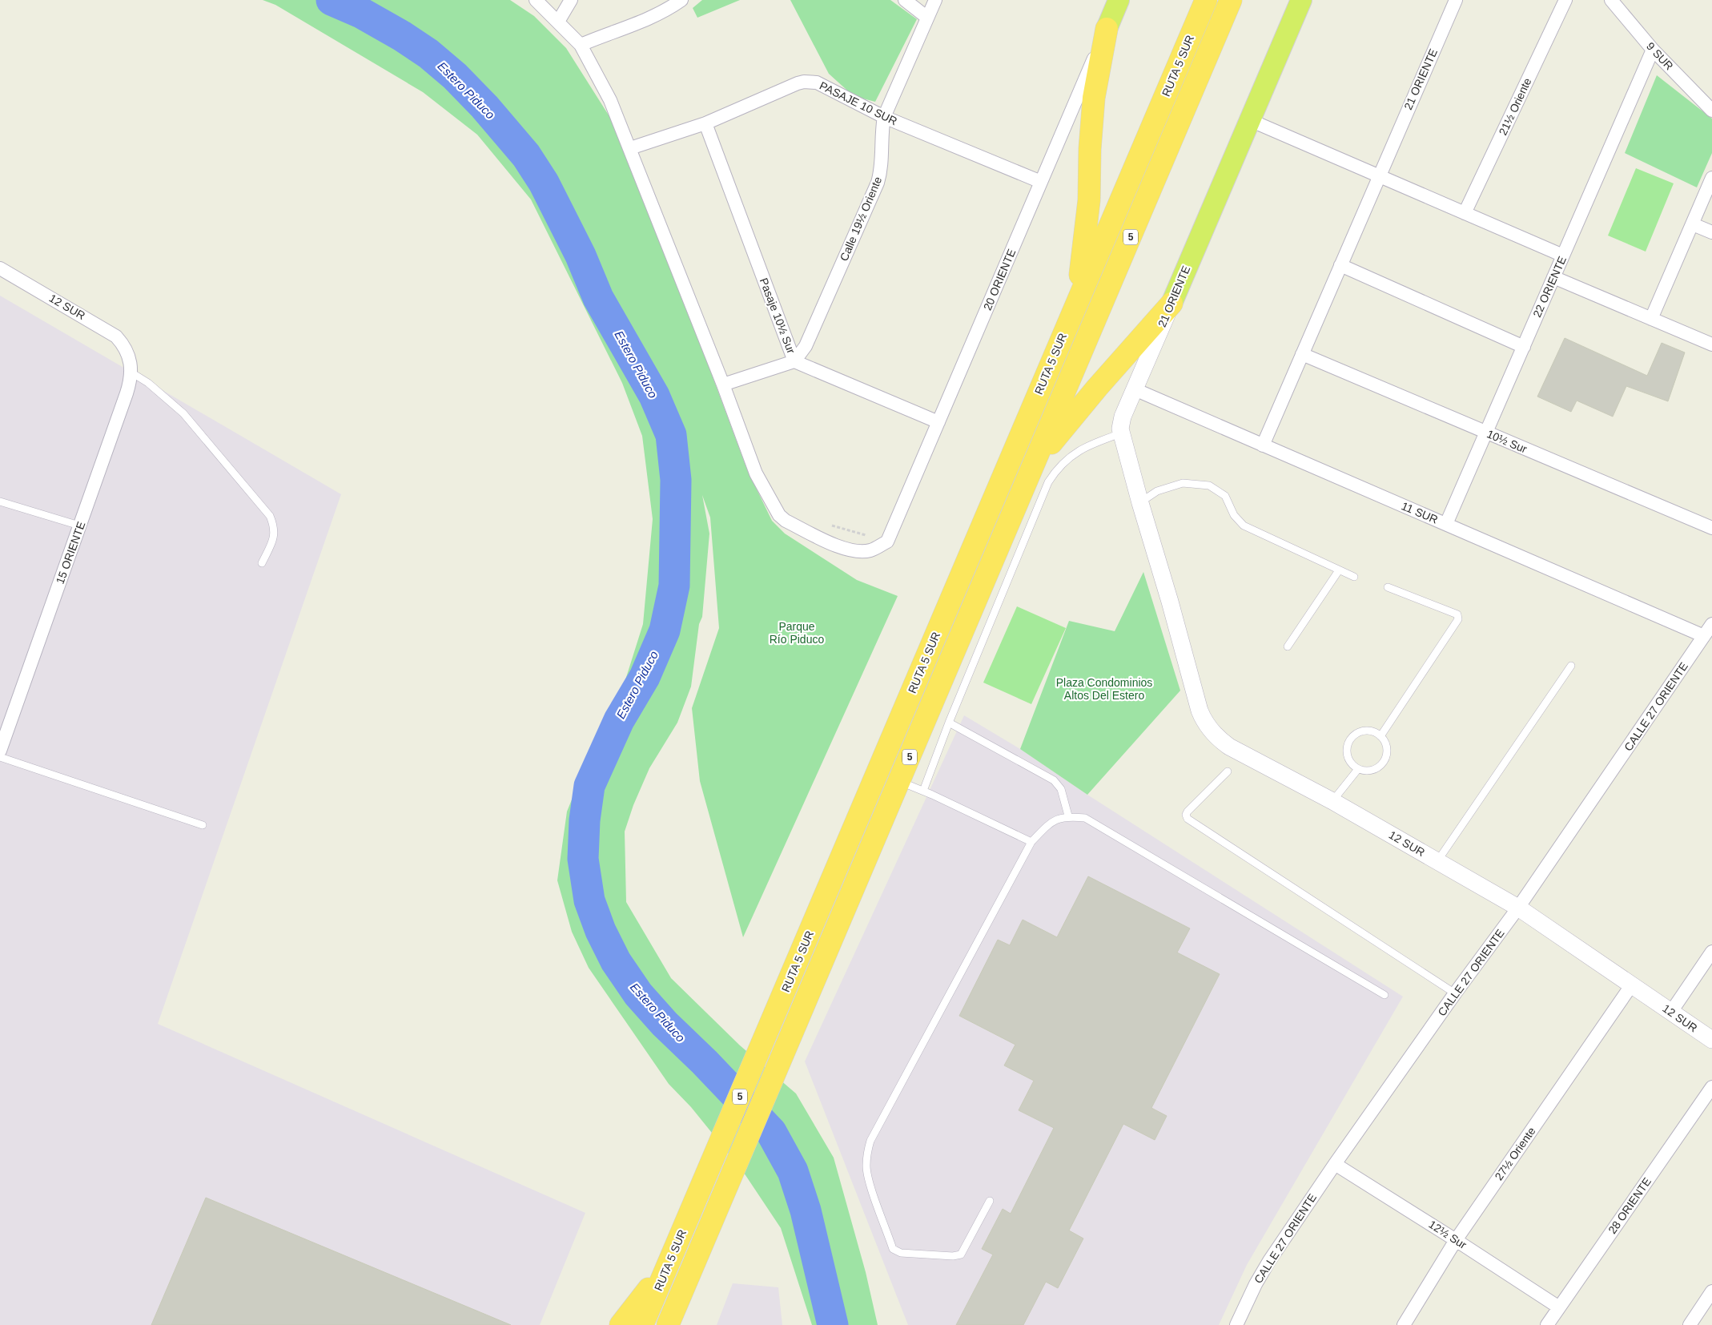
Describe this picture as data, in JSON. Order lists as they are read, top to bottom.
{
  "streets": {
    "highway": ["RUTA 5 SUR", "5"],
    "main road": ["21 ORIENTE", "20 ORIENTE"],
    "street": [
      "9 SUR",
      "PASAJE 10 SUR",
      "21½ Oriente",
      "Calle 19½ Oriente",
      "22 ORIENTE",
      "12 SUR",
      "Pasaje 10½ Sur",
      "10½ Sur",
      "11 SUR",
      "15 ORIENTE",
      "CALLE 27 ORIENTE",
      "27½ Oriente",
      "28 ORIENTE",
      "12½ Sur"
    ]
  },
  "crossings": [
    ["9 SUR", "22 ORIENTE"],
    ["21 ORIENTE", "12 SUR"],
    ["21 ORIENTE", "10½ Sur"],
    ["21 ORIENTE", "11 SUR"],
    ["PASAJE 10 SUR", "Calle 19½ Oriente"],
    ["PASAJE 10 SUR", "20 ORIENTE"],
    ["PASAJE 10 SUR", "Pasaje 10½ Sur"],
    ["Calle 19½ Oriente", "Pasaje 10½ Sur"],
    ["20 ORIENTE", "Pasaje 10½ Sur"],
    ["22 ORIENTE", "10½ Sur"],
    ["22 ORIENTE", "11 SUR"],
    ["12 SUR", "15 ORIENTE"],
    ["12 SUR", "CALLE 27 ORIENTE"],
    ["12 SUR", "27½ Oriente"],
    ["11 SUR", "CALLE 27 ORIENTE"],
    ["CALLE 27 ORIENTE", "12½ Sur"],
    ["27½ Oriente", "12½ Sur"],
    ["28 ORIENTE", "12½ Sur"]
  ],
  "water": ["Estero Piduco"],
  "parks": ["Parque Río Piduco", "Plaza Condominios Altos Del Estero"]
}
